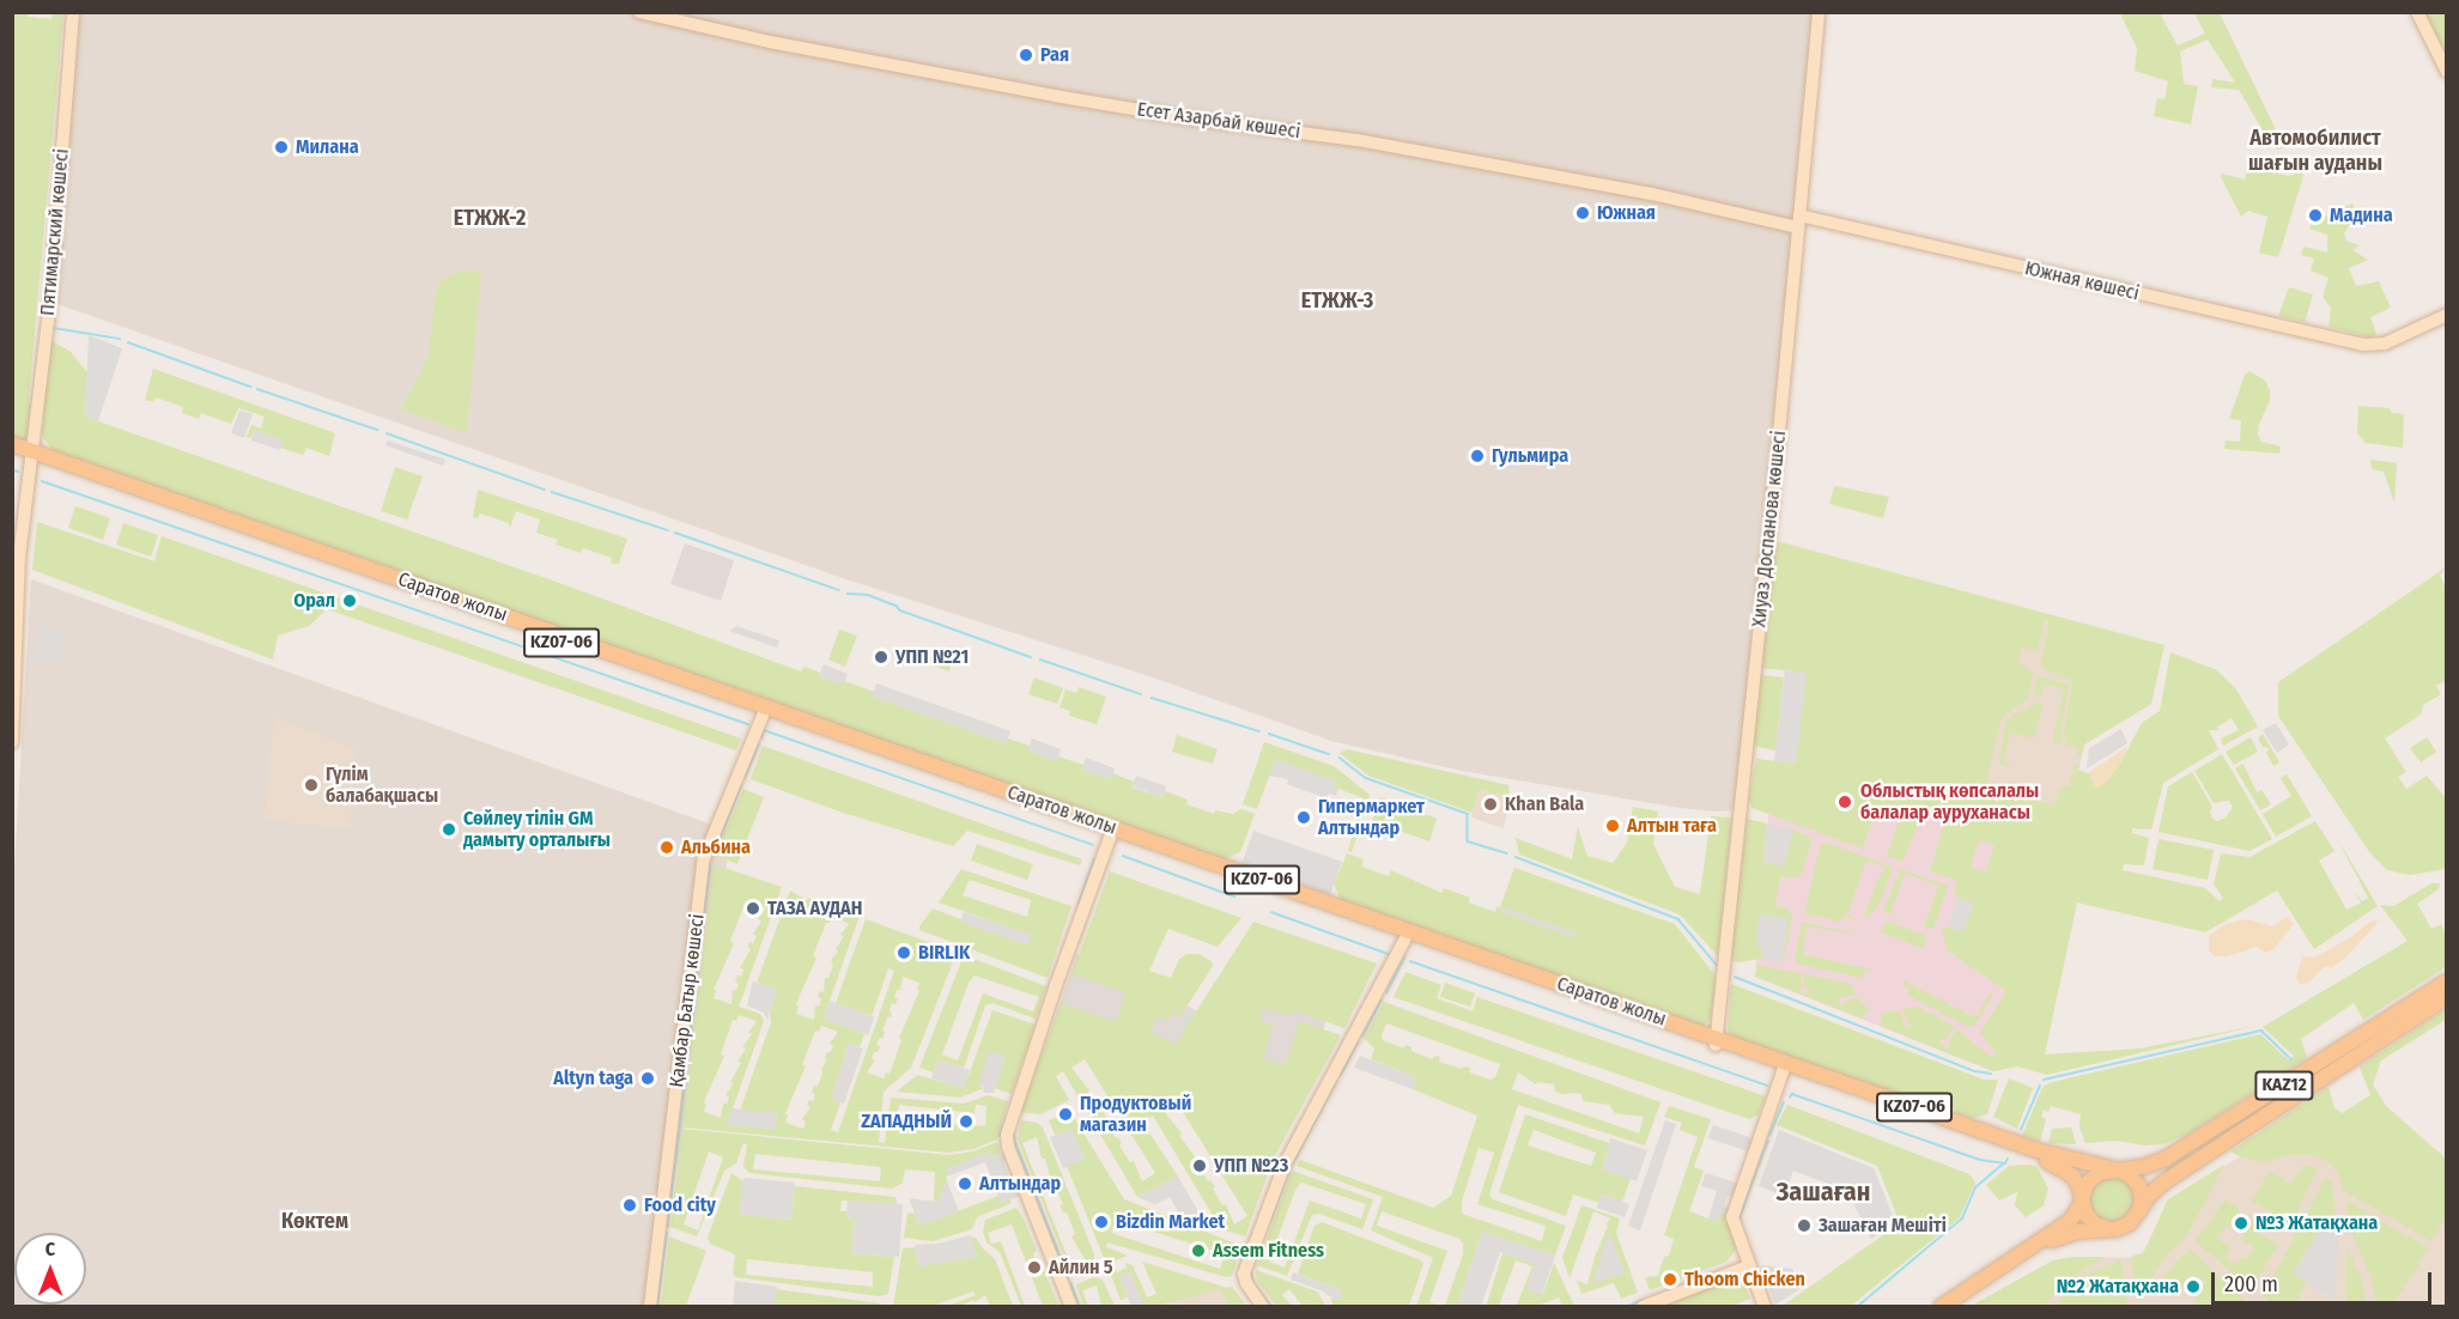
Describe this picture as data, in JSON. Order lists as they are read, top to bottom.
{
  "streets": {
    "main road": ["Саратов жолы", "KZ07-06", "KAZ12"],
    "street": [
      "Есет Азарбай көшесі",
      "Пятимарский көшесі",
      "Южная көшесі",
      "Хиуаз Доспанова көшесі",
      "Қамбар Батыр көшесі"
    ]
  },
  "crossings": [
    ["Есет Азарбай көшесі", "Южная көшесі"],
    ["Есет Азарбай көшесі", "Хиуаз Доспанова көшесі"],
    ["Пятимарский көшесі", "Саратов жолы"],
    ["Южная көшесі", "Хиуаз Доспанова көшесі"],
    ["Хиуаз Доспанова көшесі", "Саратов жолы"],
    ["Саратов жолы", "Қамбар Батыр көшесі"],
    ["Саратов жолы", "KAZ12"]
  ],
  "districts": [
    "Автомобилист шағын ауданы",
    "ЕТЖЖ-2",
    "ЕТЖЖ-3",
    "Зашаған",
    "Көктем"
  ],
  "places": [
    "Рая",
    "Милана",
    "Южная",
    "Мадина",
    "Гульмира",
    "Орал",
    "УПП №21",
    "Гүлім балабақшасы",
    "Облыстық көпсалалы балалар ауруханасы",
    "Khan Bala",
    "Гипермаркет Алтындар",
    "Алтын таға",
    "Сөйлеу тілін GM дамыту орталығы",
    "Альбина",
    "ТАЗА АУДАН",
    "BIRLIK",
    "Altyn taga",
    "Продуктовый магазин",
    "ZАПАДНЫЙ",
    "УПП №23",
    "Алтындар",
    "Food city",
    "Bizdin Market",
    "№3 Жатақхана",
    "Зашаған Мешіті",
    "Assem Fitness",
    "Айлин 5",
    "Thoom Chicken",
    "№2 Жатақхана"
  ],
  "scale_bar": "200 m",
  "north": "top"
}
